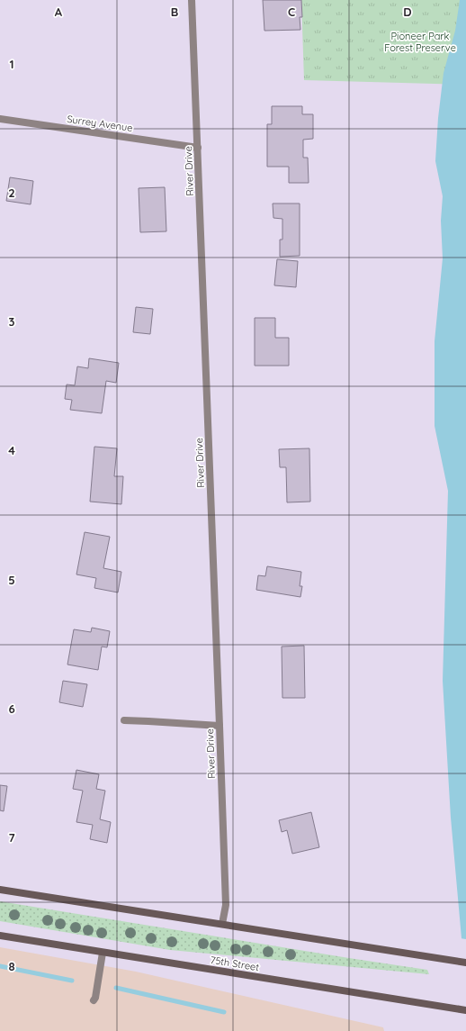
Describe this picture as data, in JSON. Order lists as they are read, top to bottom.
{
  "streets": {
    "main road": ["75th Street"],
    "street": ["Surrey Avenue", "River Drive"]
  },
  "crossings": [
    ["Surrey Avenue", "River Drive"]
  ],
  "parks": ["Pioneer Park Forest Preserve"],
  "grid": {
    "columns": [
      "A",
      "B",
      "C",
      "D"
    ],
    "rows": [
      "1",
      "2",
      "3",
      "4",
      "5",
      "6",
      "7",
      "8"
    ]
  }
}
